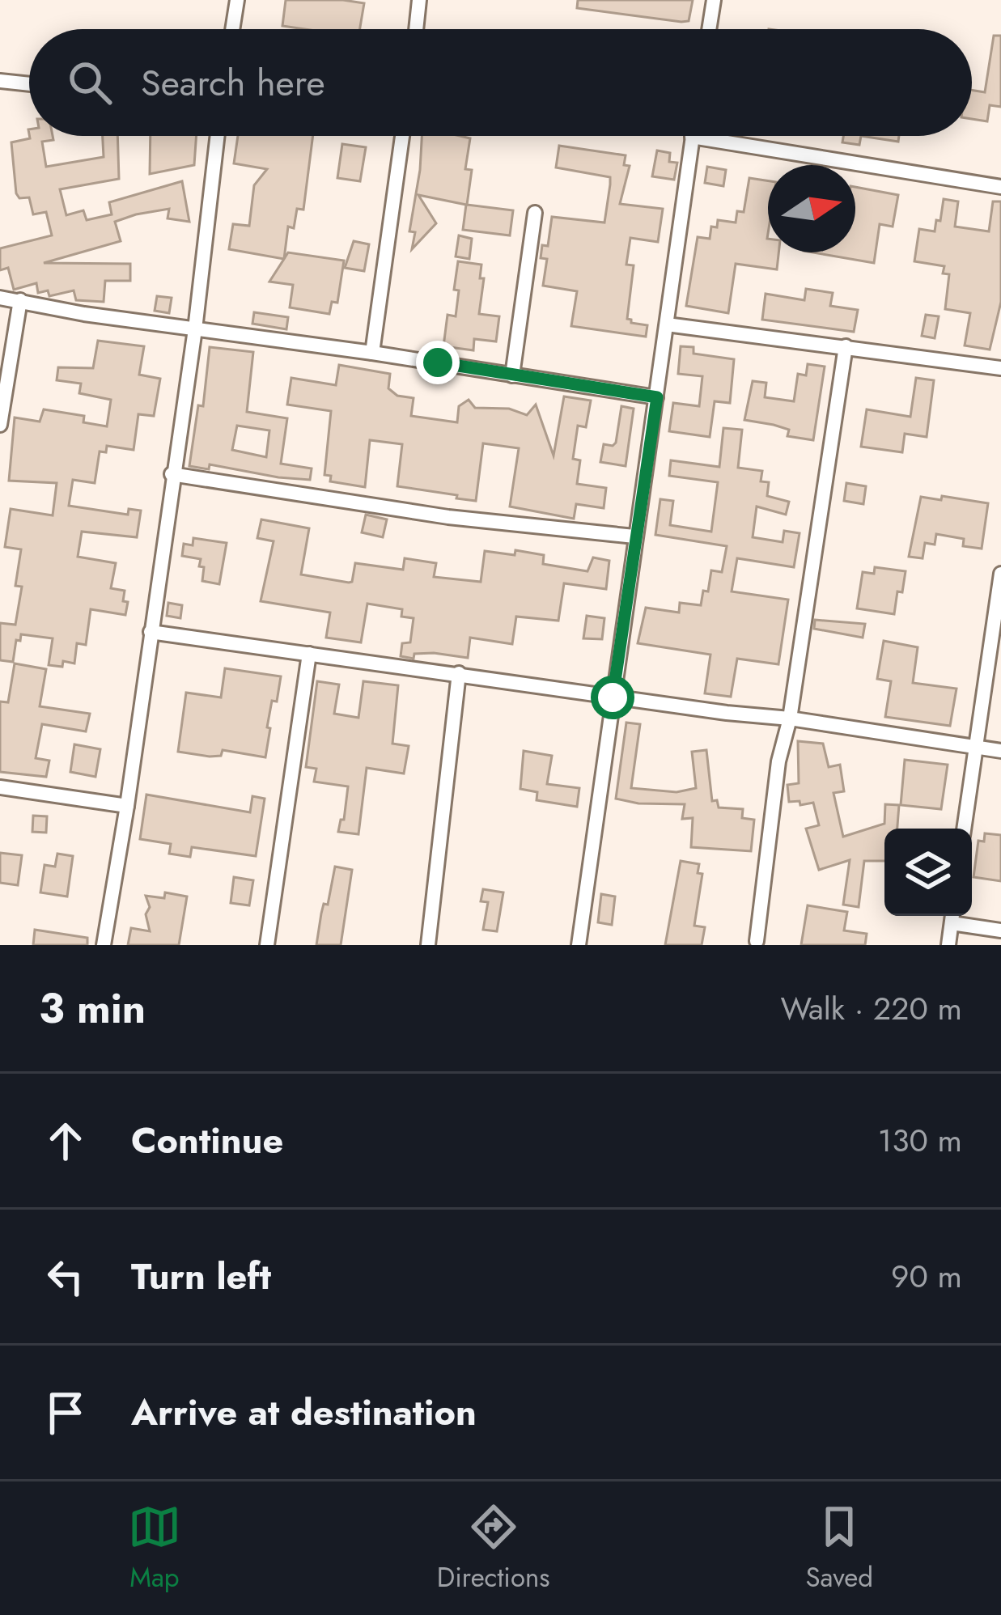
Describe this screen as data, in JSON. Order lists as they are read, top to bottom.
{
  "north": "right",
  "page": {
    "search": "Search here",
    "heading": ["3 min", "Walk · 220 m"],
    "list": [
      ["Continue", "130 m"],
      ["Turn left", "90 m"],
      "Arrive at destination"
    ],
    "nav": ["Map", "Directions", "Saved"]
  }
}
